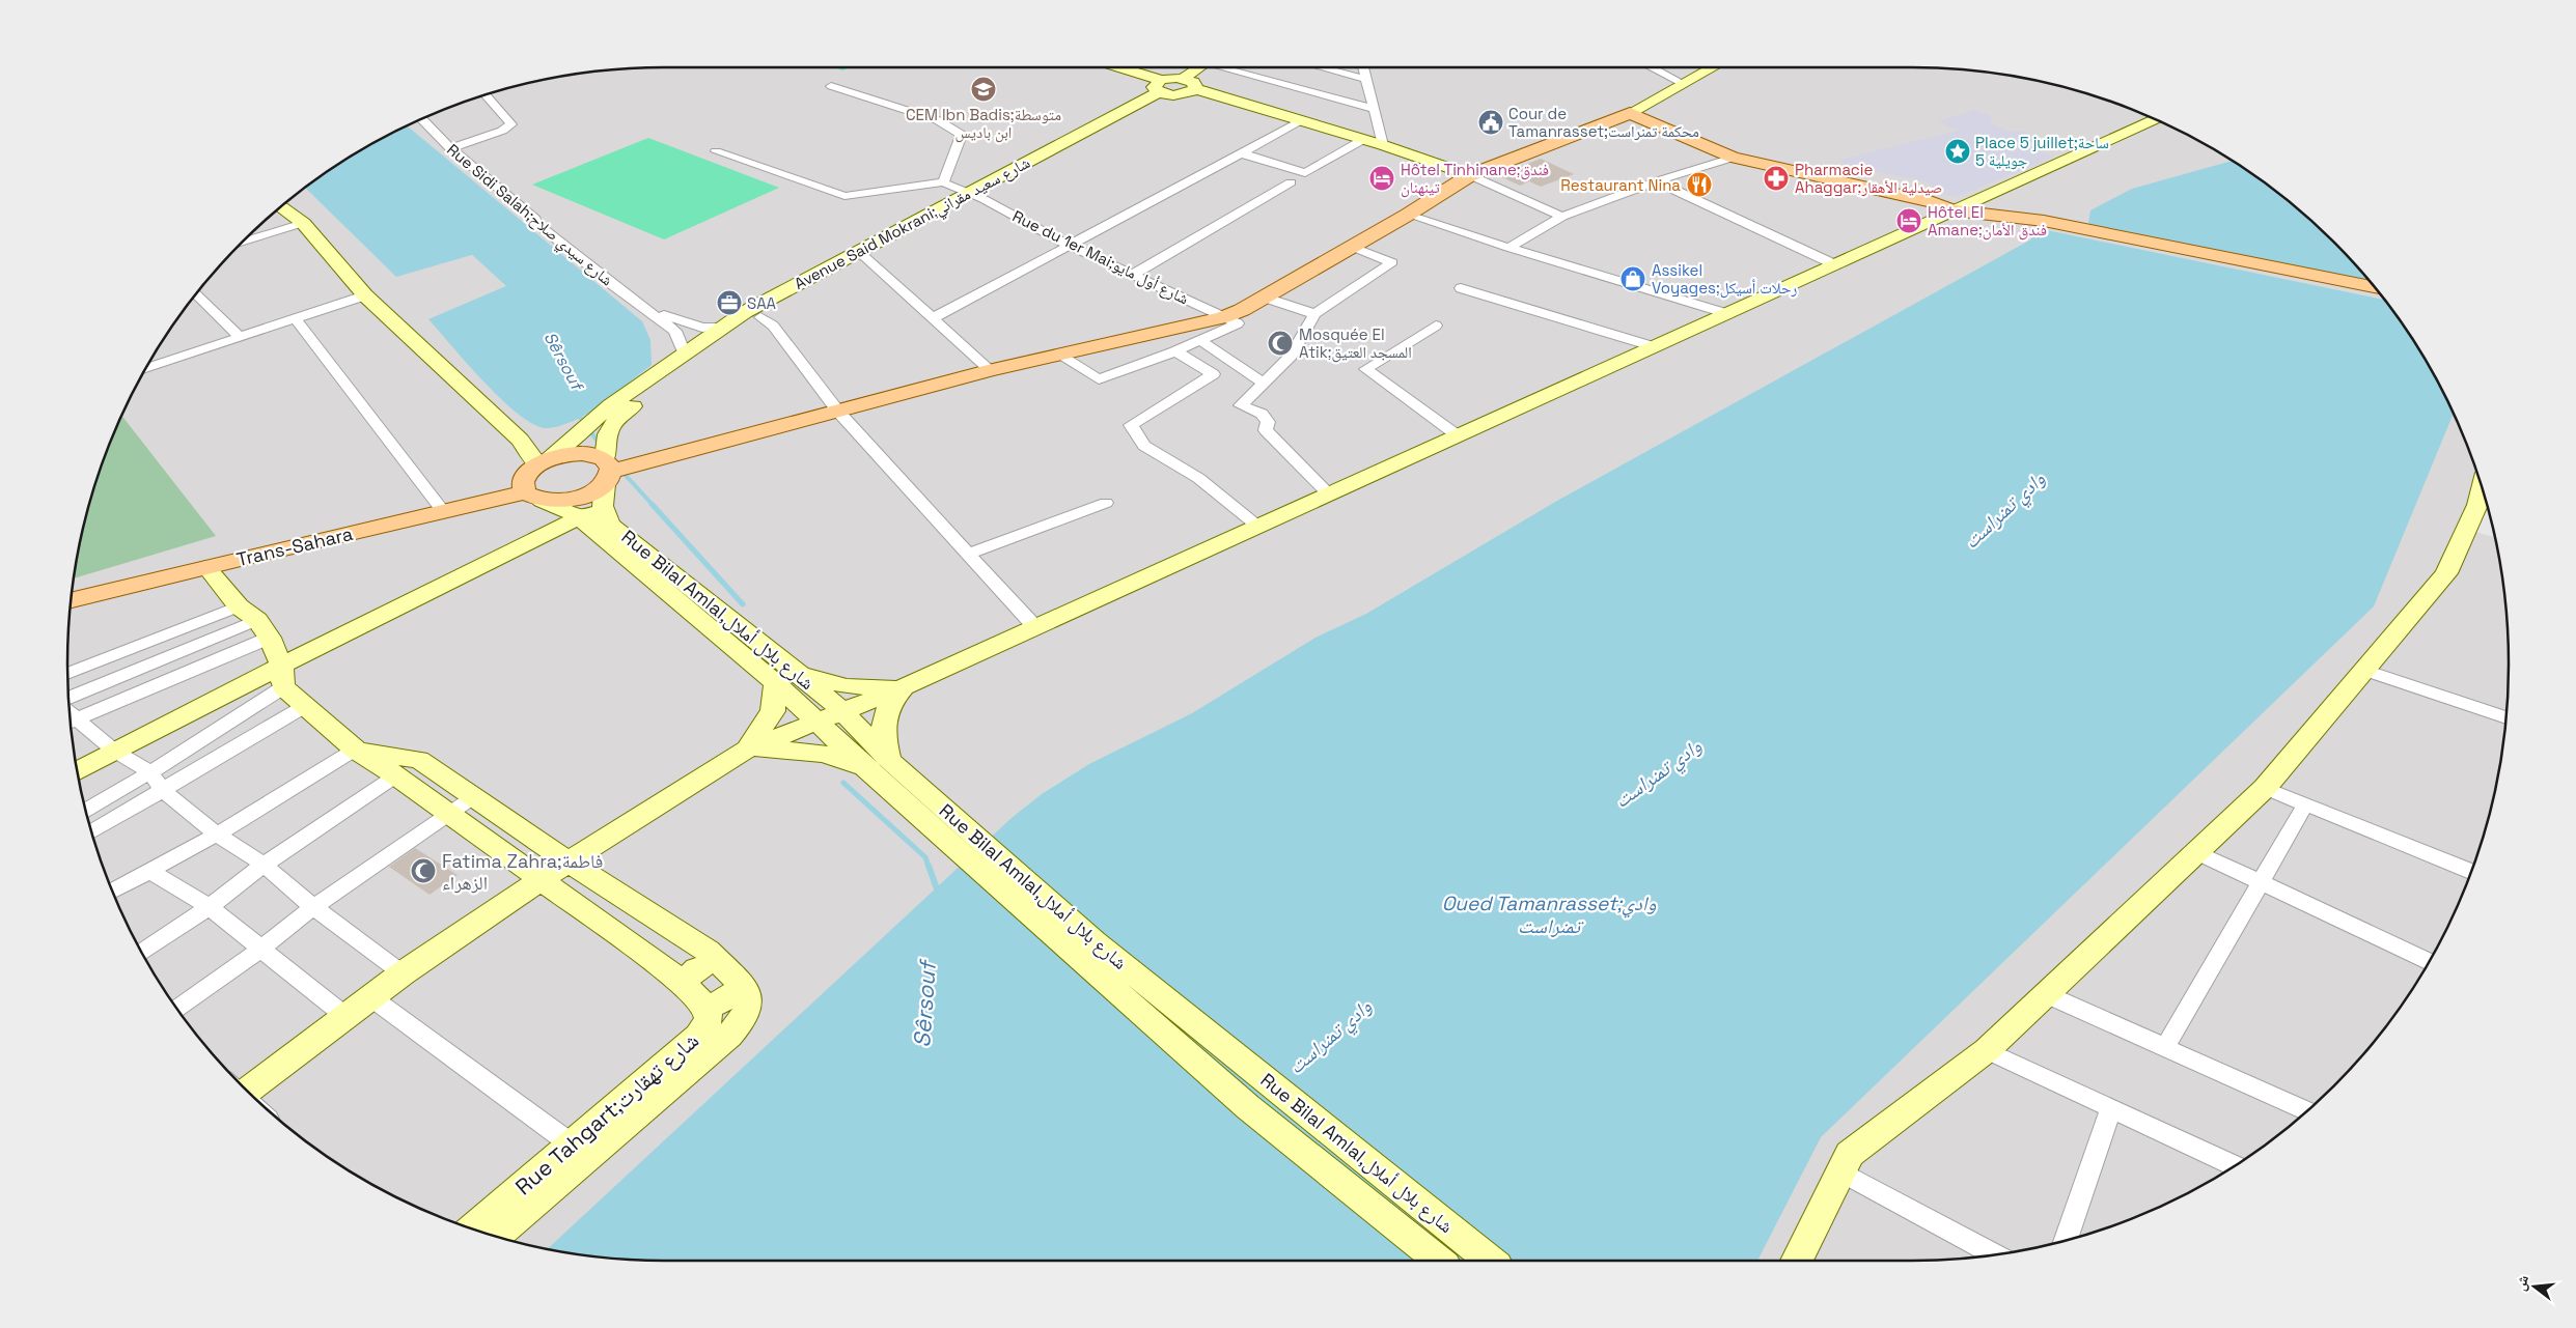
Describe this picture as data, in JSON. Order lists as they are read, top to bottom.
{
  "streets": {
    "main road": ["Trans-Sahara"],
    "street": [
      "Rue Sidi Salah;شارع سيدي صلاح",
      "Avenue Said Mokrani;شارع سعيد مقراني",
      "Rue du 1er Mai;شارع أول مايو",
      "Rue Bilal Amlal,شارع بلال أملال",
      "Rue Tahgart;شارع تهقارت"
    ]
  },
  "crossings": [
    ["Rue Sidi Salah;شارع سيدي صلاح", "Avenue Said Mokrani;شارع سعيد مقراني"],
    ["Avenue Said Mokrani;شارع سعيد مقراني", "Rue du 1er Mai;شارع أول مايو"],
    ["Avenue Said Mokrani;شارع سعيد مقراني", "Trans-Sahara"],
    ["Trans-Sahara", "Rue Bilal Amlal,شارع بلال أملال"]
  ],
  "water": ["Sêrsouf", "وادي تمنراست", "Oued Tamanrasset;وادي تمنراست"],
  "places": {
    "school or university": ["CEM Ibn Badis;متوسطة ابن باديس"],
    "public building": ["Cour de Tamanrasset;محكمة تمنراست"],
    "place": ["Place 5 juillet;ساحة 5 جويلية"],
    "hotel": ["Hôtel Tinhinane;فندق تينهنان", "Hôtel El Amane;فندق الأمان"],
    "pharmacy": ["Pharmacie Ahaggar;صيدلية الأهقار"],
    "restaurant": ["Restaurant Nina"],
    "shop": ["Assikel Voyages;رحلات أسيكل"],
    "office": ["SAA"],
    "mosque": ["Mosquée El Atik;المسجد العتيق", "Fatima Zahra;فاطمة الزهراء"]
  },
  "north": "left"
}
